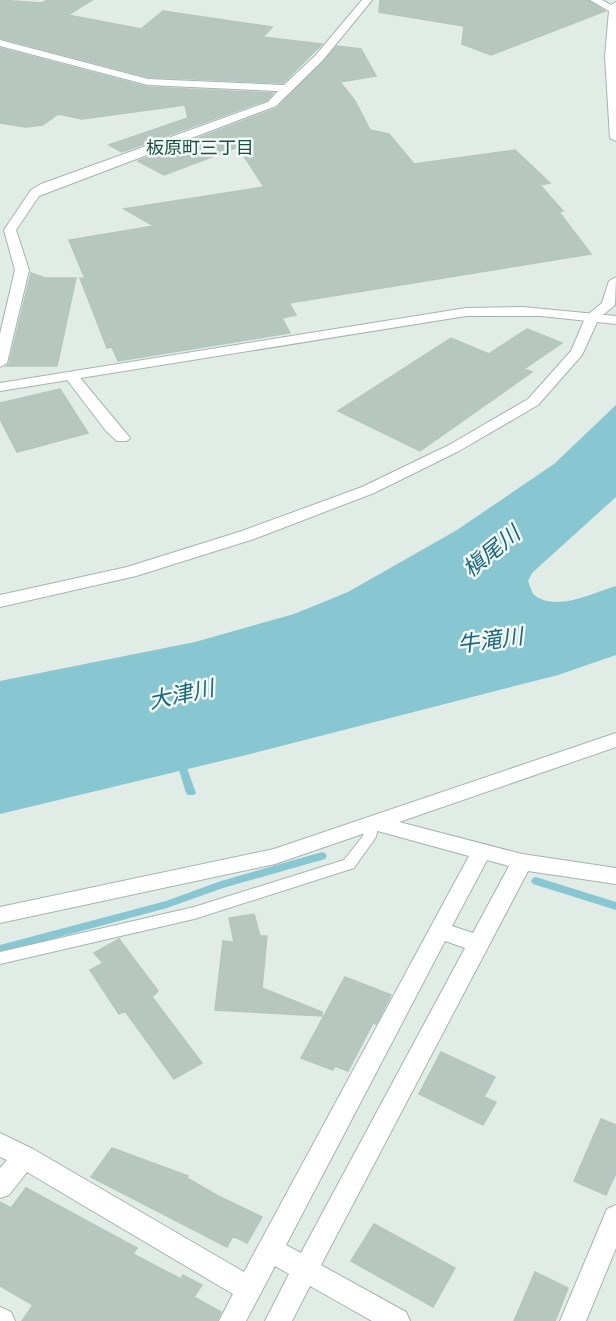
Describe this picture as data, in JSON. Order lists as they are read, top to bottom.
{
  "districts": ["板原町三丁目"],
  "water": ["槇尾川", "牛滝川", "大津川"]
}
